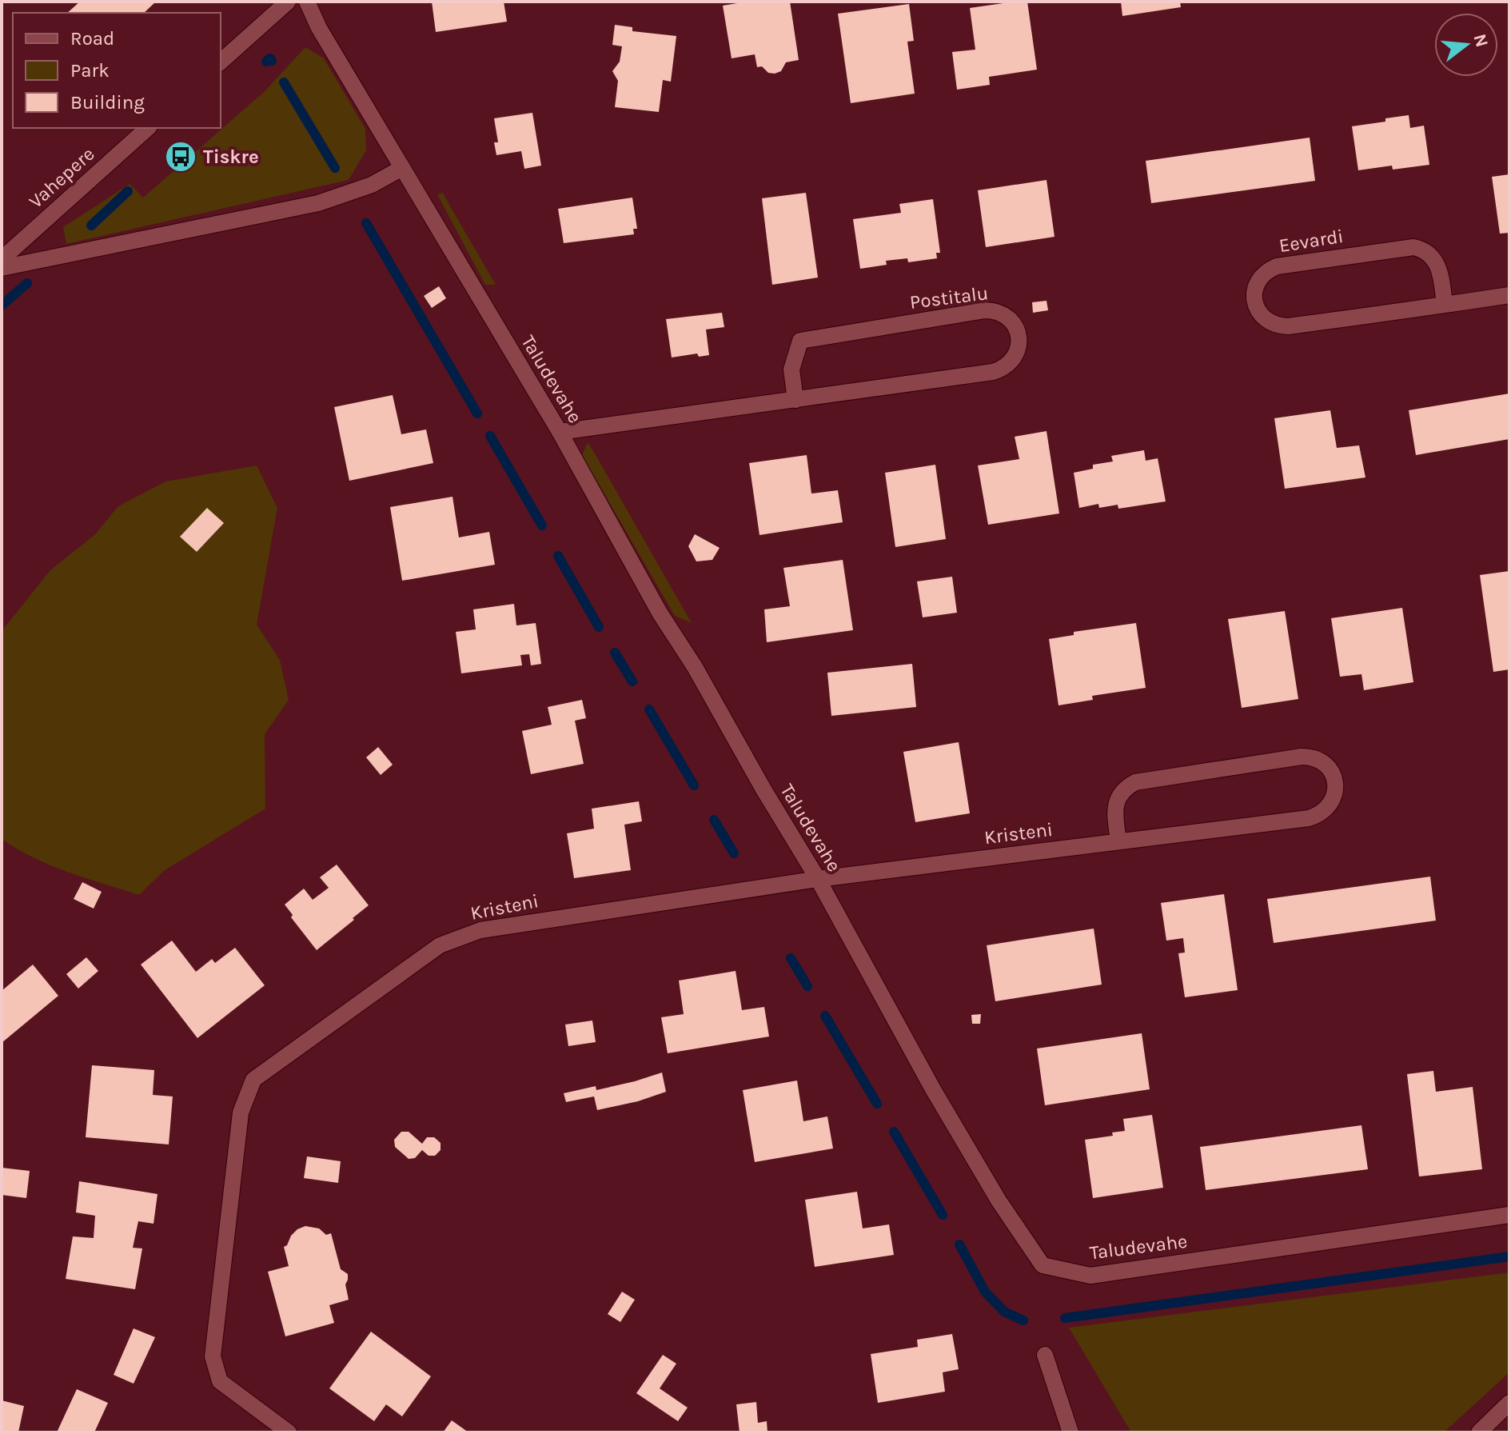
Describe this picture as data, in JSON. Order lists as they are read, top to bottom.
{
  "streets": {
    "street": [
      "Vahepere",
      "Eevardi",
      "Postitalu",
      "Taludevahe",
      "Kristeni"
    ]
  },
  "crossings": [
    ["Postitalu", "Taludevahe"],
    ["Taludevahe", "Kristeni"]
  ],
  "places": {
    "bus stop": ["Tiskre"]
  },
  "legend": ["Road", "Park", "Building"],
  "north": "right"
}
